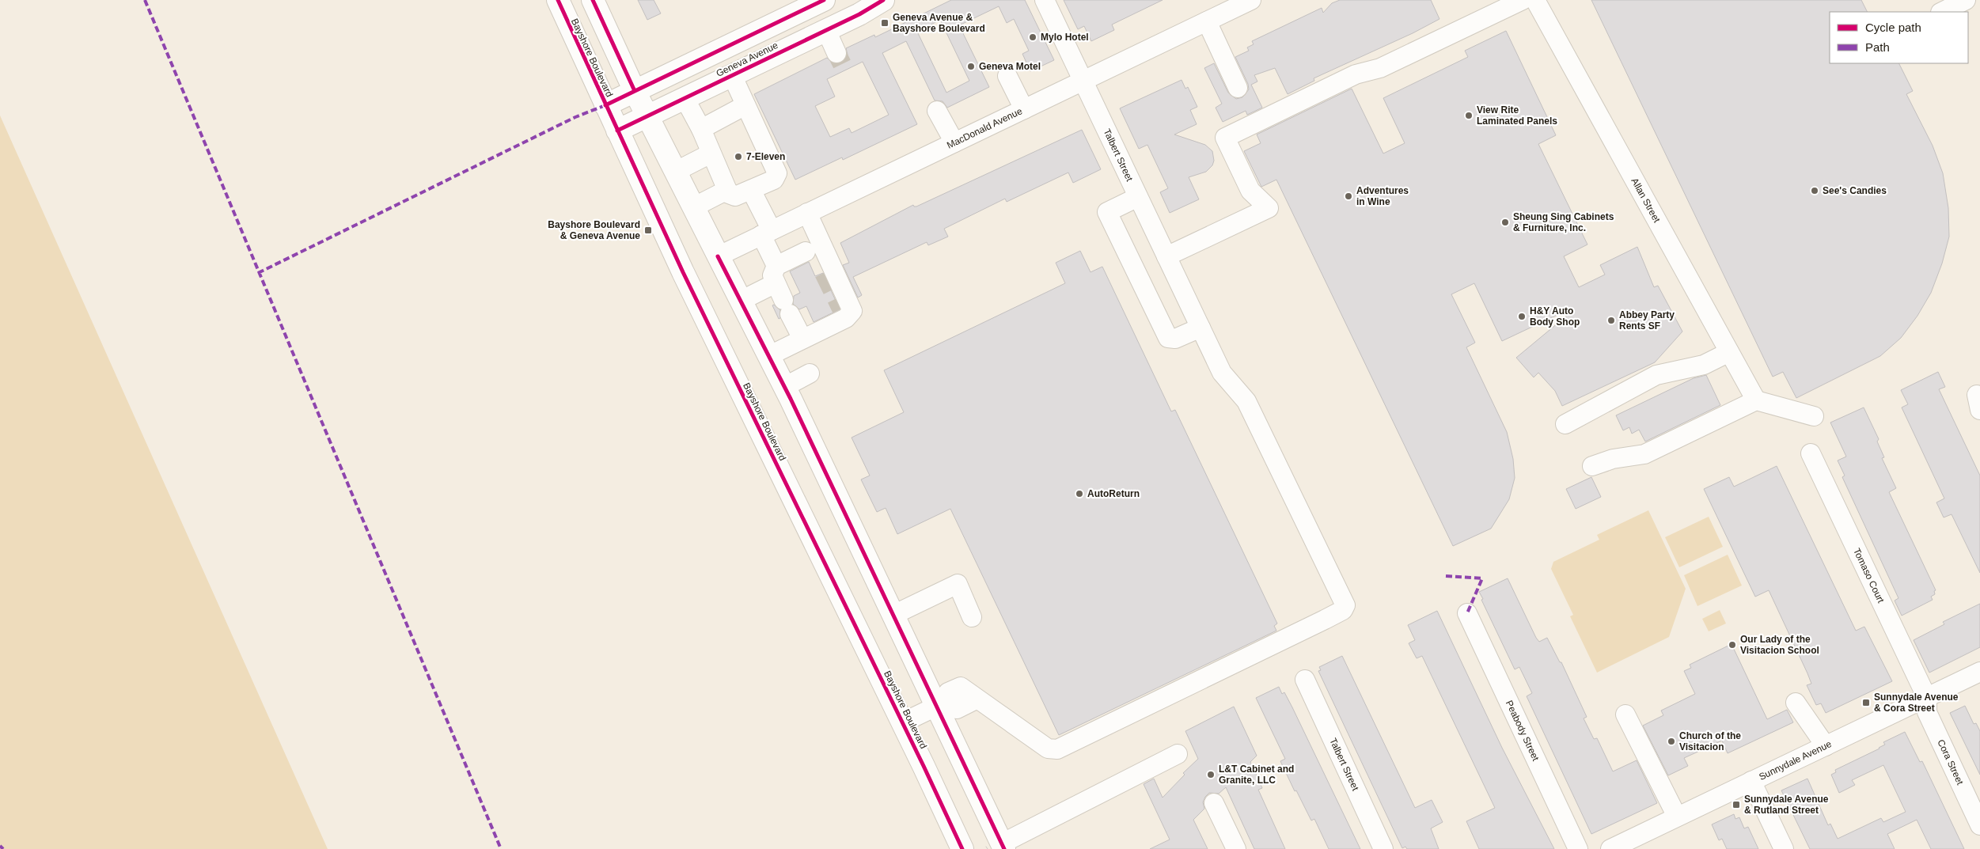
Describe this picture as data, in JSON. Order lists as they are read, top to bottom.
{
  "streets": {
    "main road": ["Bayshore Boulevard", "Geneva Avenue"],
    "street": [
      "MacDonald Avenue",
      "Talbert Street",
      "Allan Street",
      "Tomaso Court",
      "Peabody Street",
      "Sunnydale Avenue",
      "Cora Street"
    ]
  },
  "crossings": [
    ["Bayshore Boulevard", "Geneva Avenue"],
    ["MacDonald Avenue", "Talbert Street"],
    ["Tomaso Court", "Sunnydale Avenue"],
    ["Tomaso Court", "Cora Street"],
    ["Sunnydale Avenue", "Cora Street"]
  ],
  "places": {
    "transit": [
      "Geneva Avenue & Bayshore Boulevard",
      "Bayshore Boulevard & Geneva Avenue",
      "Sunnydale Avenue & Cora Street",
      "Sunnydale Avenue & Rutland Street"
    ],
    "other": [
      "Mylo Hotel",
      "Geneva Motel",
      "View Rite Laminated Panels",
      "7-Eleven",
      "See's Candies",
      "Adventures in Wine",
      "Sheung Sing Cabinets & Furniture, Inc.",
      "H&Y Auto Body Shop",
      "Abbey Party Rents SF",
      "AutoReturn",
      "Our Lady of the Visitacion School",
      "Church of the Visitacion",
      "L&T Cabinet and Granite, LLC"
    ]
  },
  "legend": ["Cycle path", "Path"]
}
